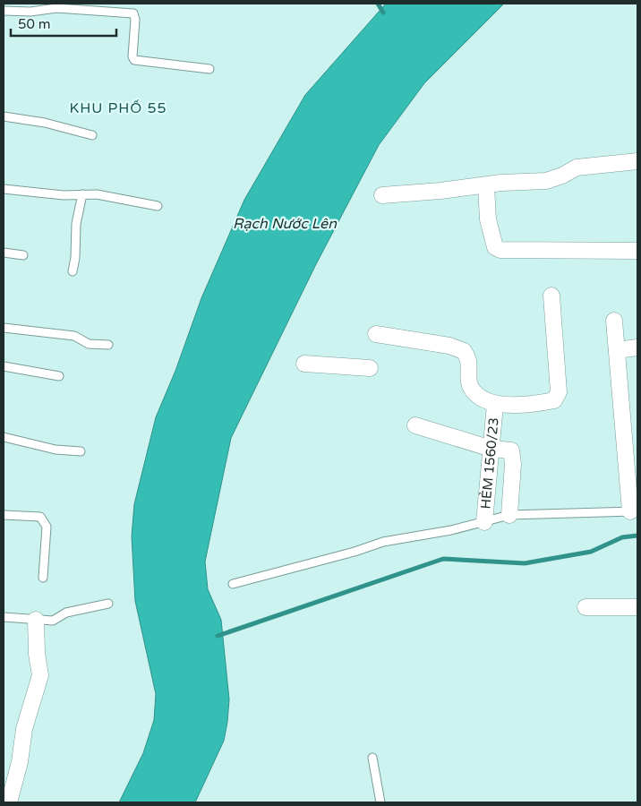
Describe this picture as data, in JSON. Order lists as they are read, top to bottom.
{
  "streets": {
    "street": ["HẺM 1560/23"]
  },
  "districts": ["KHU PHỐ 55"],
  "water": ["Rạch Nước Lên"],
  "scale_bar": "50 m"
}
